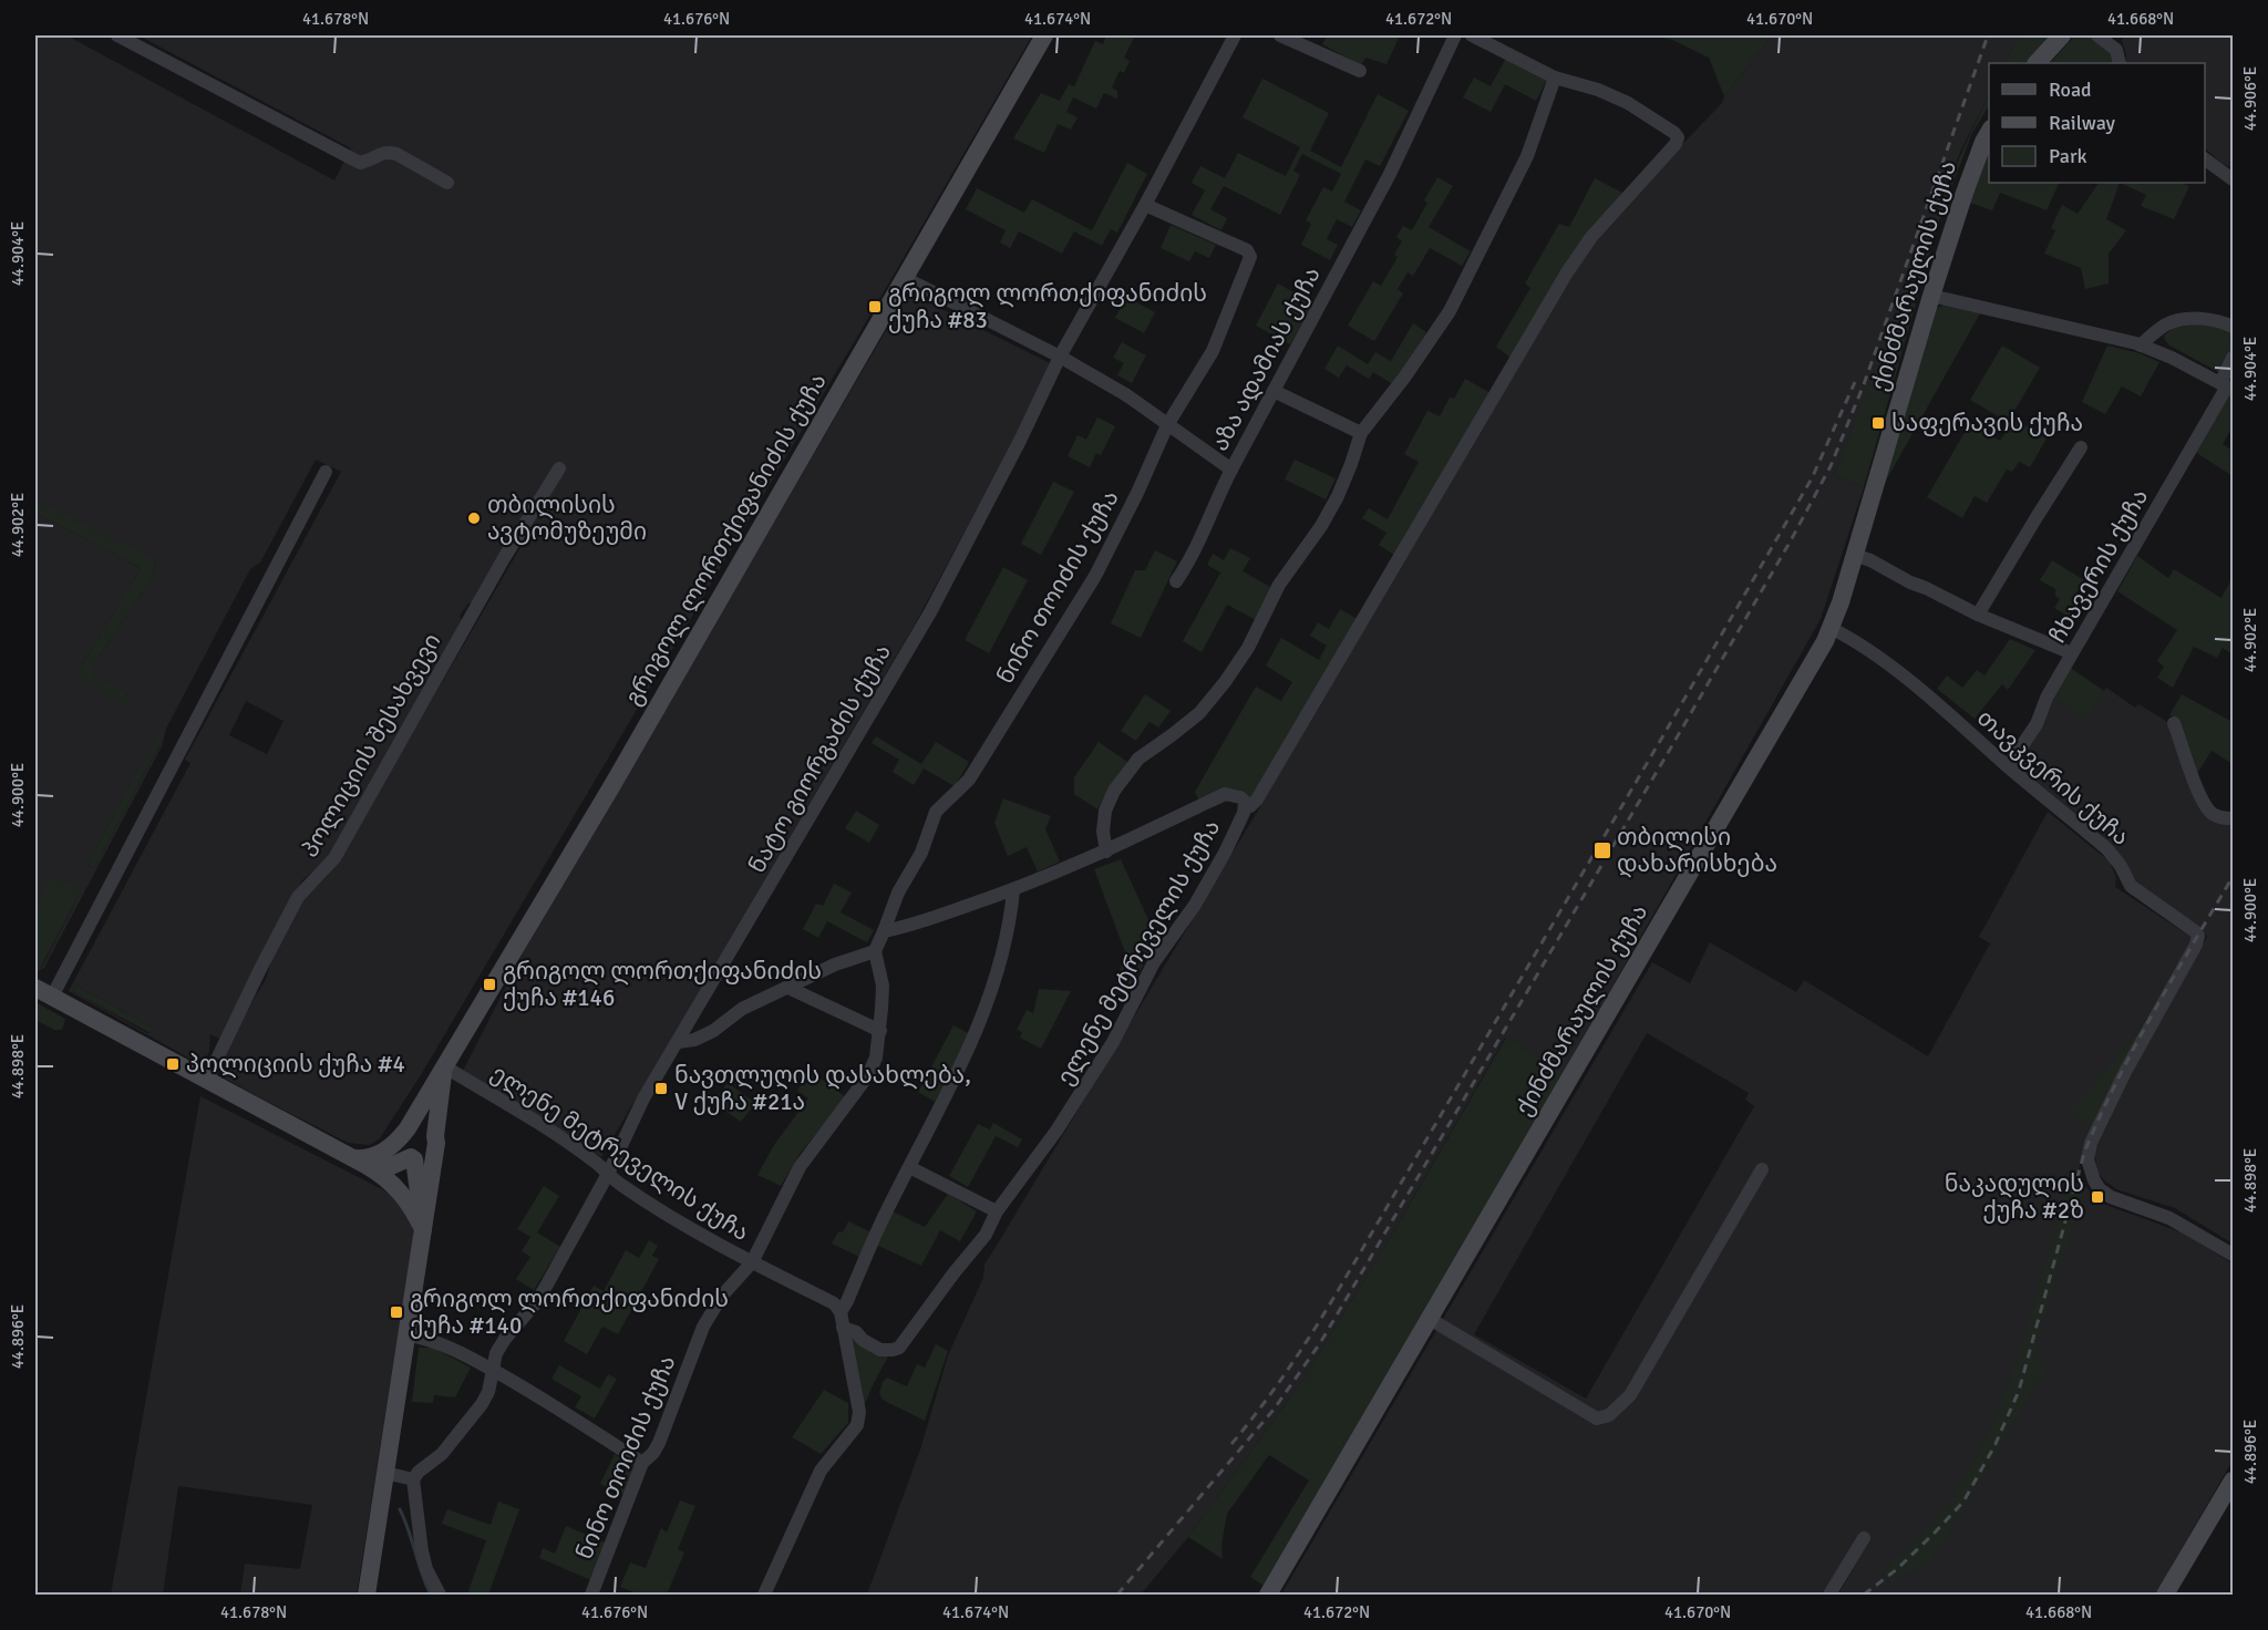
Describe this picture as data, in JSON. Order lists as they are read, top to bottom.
{
  "streets": {
    "street": [
      "ქინძმარაულის ქუჩა",
      "აზა ადამიას ქუჩა",
      "გრიგოლ ლორთქიფანიძის ქუჩა",
      "ჩხავერის ქუჩა",
      "ნინო თოიძის ქუჩა",
      "პოლიციის შესახვევი",
      "ნატო გიორგაძის ქუჩა",
      "თავკვერის ქუჩა",
      "ელენე მეტრეველის ქუჩა"
    ]
  },
  "crossings": [
    ["ქინძმარაულის ქუჩა", "თავკვერის ქუჩა"],
    ["აზა ადამიას ქუჩა", "გრიგოლ ლორთქიფანიძის ქუჩა"],
    ["აზა ადამიას ქუჩა", "ნინო თოიძის ქუჩა"],
    ["აზა ადამიას ქუჩა", "ნატო გიორგაძის ქუჩა"],
    ["გრიგოლ ლორთქიფანიძის ქუჩა", "ელენე მეტრეველის ქუჩა"],
    ["ჩხავერის ქუჩა", "თავკვერის ქუჩა"],
    ["ნინო თოიძის ქუჩა", "ნატო გიორგაძის ქუჩა"],
    ["ნინო თოიძის ქუჩა", "ელენე მეტრეველის ქუჩა"],
    ["ნატო გიორგაძის ქუჩა", "ელენე მეტრეველის ქუჩა"]
  ],
  "places": {
    "transit": [
      "გრიგოლ ლორთქიფანიძის ქუჩა #83",
      "საფერავის ქუჩა",
      "თბილისი დახარისხება",
      "გრიგოლ ლორთქიფანიძის ქუჩა #146",
      "პოლიციის ქუჩა #4",
      "ნავთლუღის დასახლება, V ქუჩა #21ა",
      "ნაკადულის ქუჩა #2ზ",
      "გრიგოლ ლორთქიფანიძის ქუჩა #140"
    ],
    "other": ["თბილისის ავტომუზეუმი"]
  },
  "legend": ["Road", "Railway", "Park"],
  "coordinates": [
    "41.678°N",
    "41.676°N",
    "41.674°N",
    "41.672°N",
    "41.670°N",
    "41.668°N",
    "44.906°E",
    "44.904°E",
    "44.902°E",
    "44.900°E",
    "44.898°E",
    "44.896°E"
  ]
}
